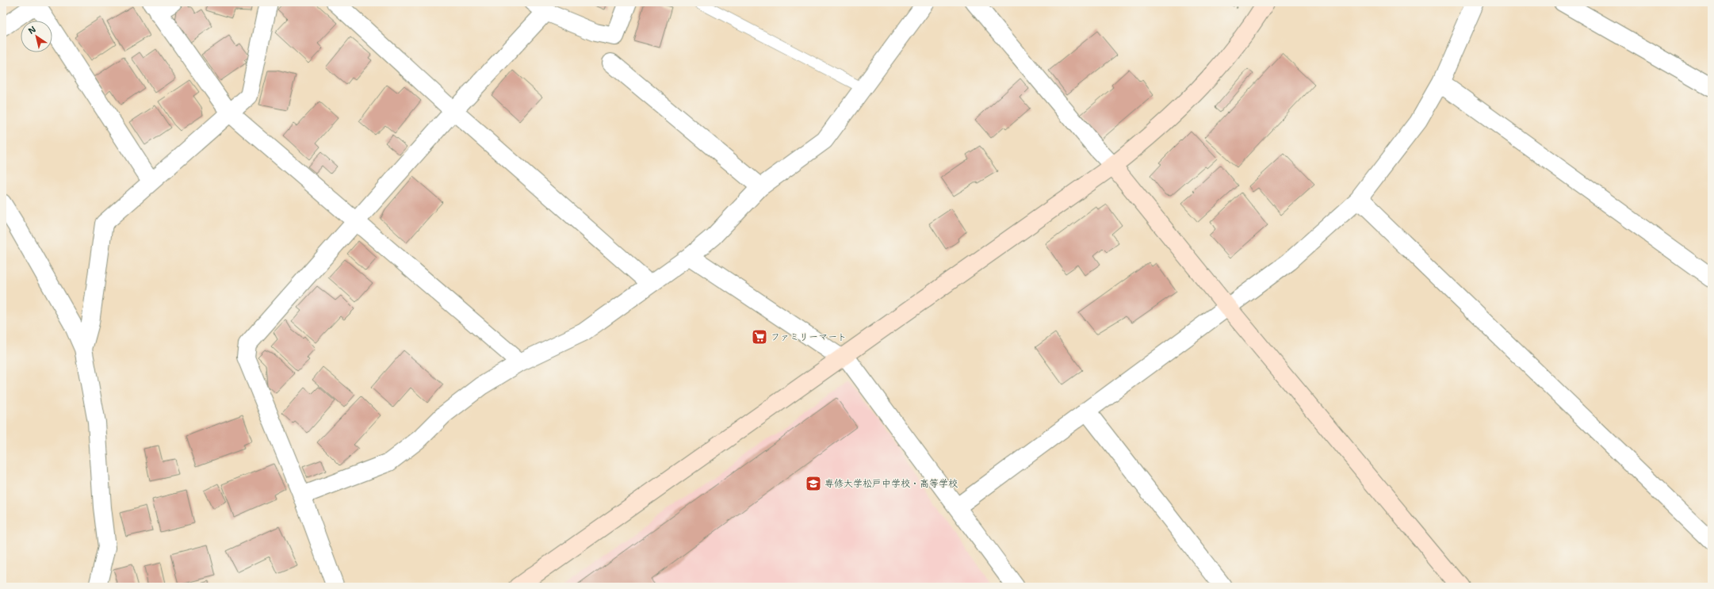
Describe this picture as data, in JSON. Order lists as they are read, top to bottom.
{
  "places": {
    "supermarket": ["ファミリーマート"],
    "school or university": ["専修大学松戸中学校・高等学校"]
  },
  "north": "top left"
}
